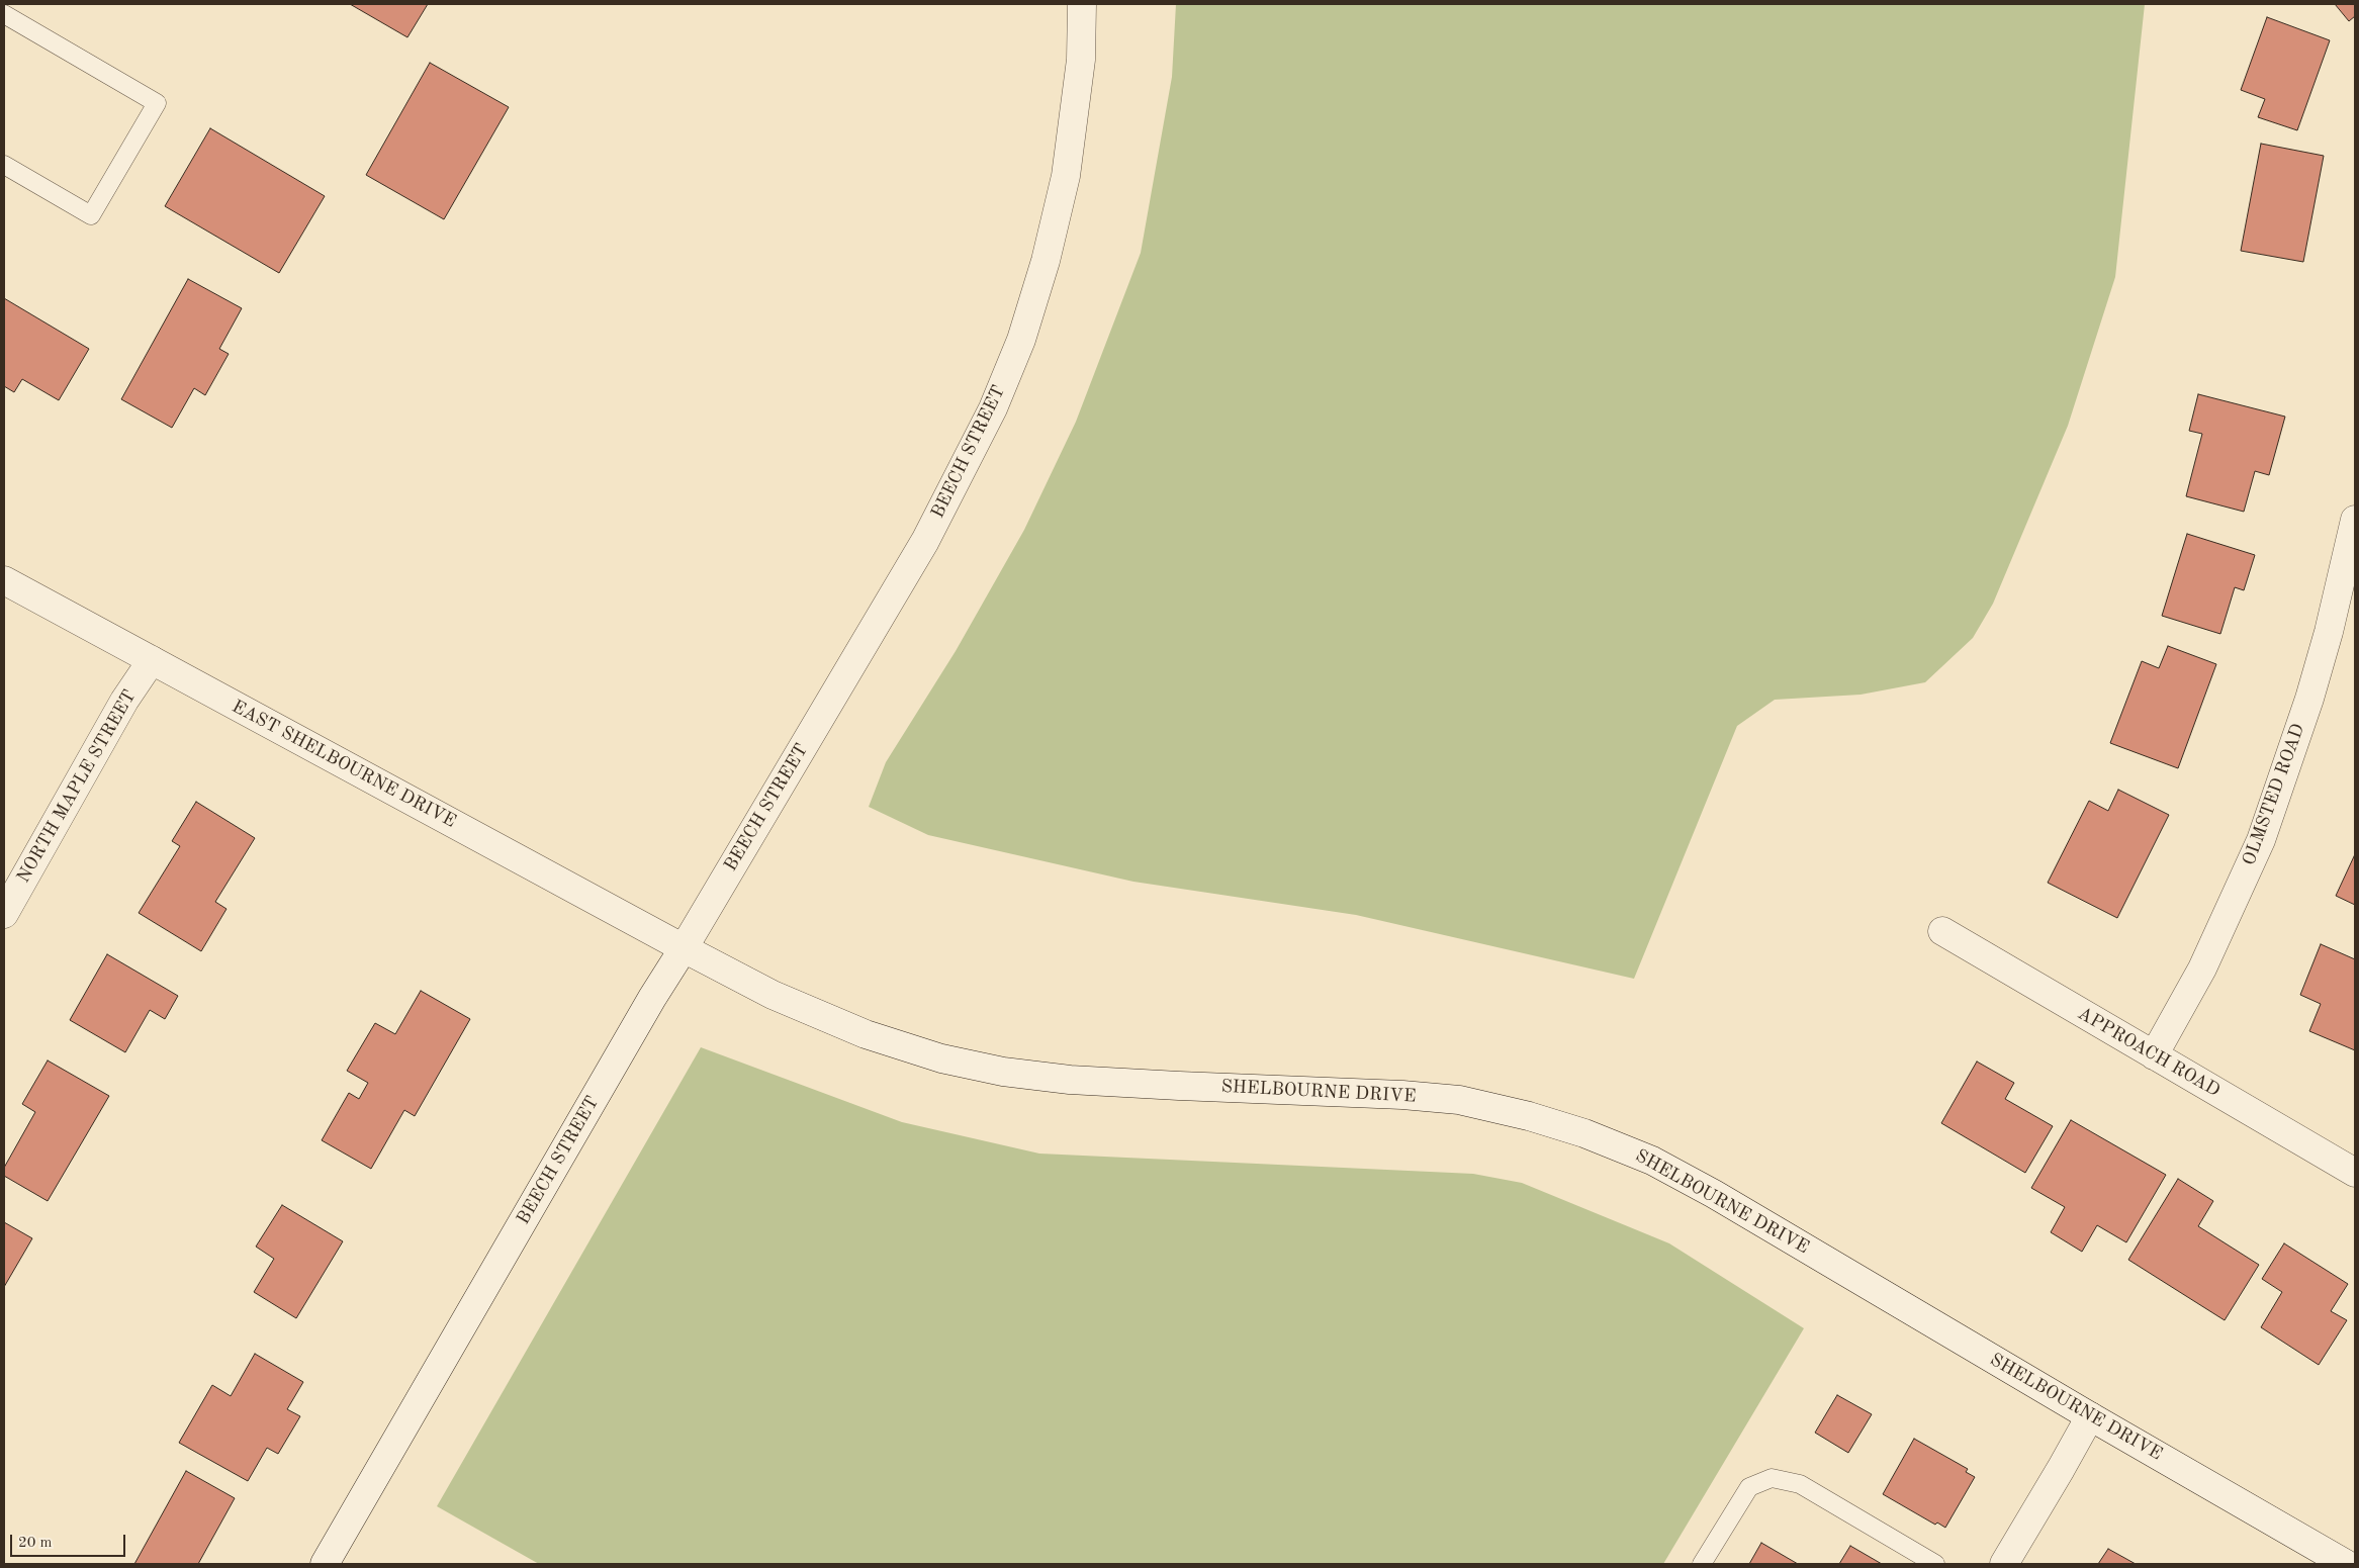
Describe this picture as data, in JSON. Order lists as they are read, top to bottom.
{
  "streets": {
    "street": [
      "BEECH STREET",
      "EAST SHELBOURNE DRIVE",
      "NORTH MAPLE STREET",
      "OLMSTED ROAD",
      "APPROACH ROAD",
      "SHELBOURNE DRIVE"
    ]
  },
  "crossings": [
    ["BEECH STREET", "EAST SHELBOURNE DRIVE"],
    ["BEECH STREET", "SHELBOURNE DRIVE"],
    ["EAST SHELBOURNE DRIVE", "NORTH MAPLE STREET"],
    ["EAST SHELBOURNE DRIVE", "SHELBOURNE DRIVE"],
    ["OLMSTED ROAD", "APPROACH ROAD"]
  ],
  "scale_bar": "20 m"
}
